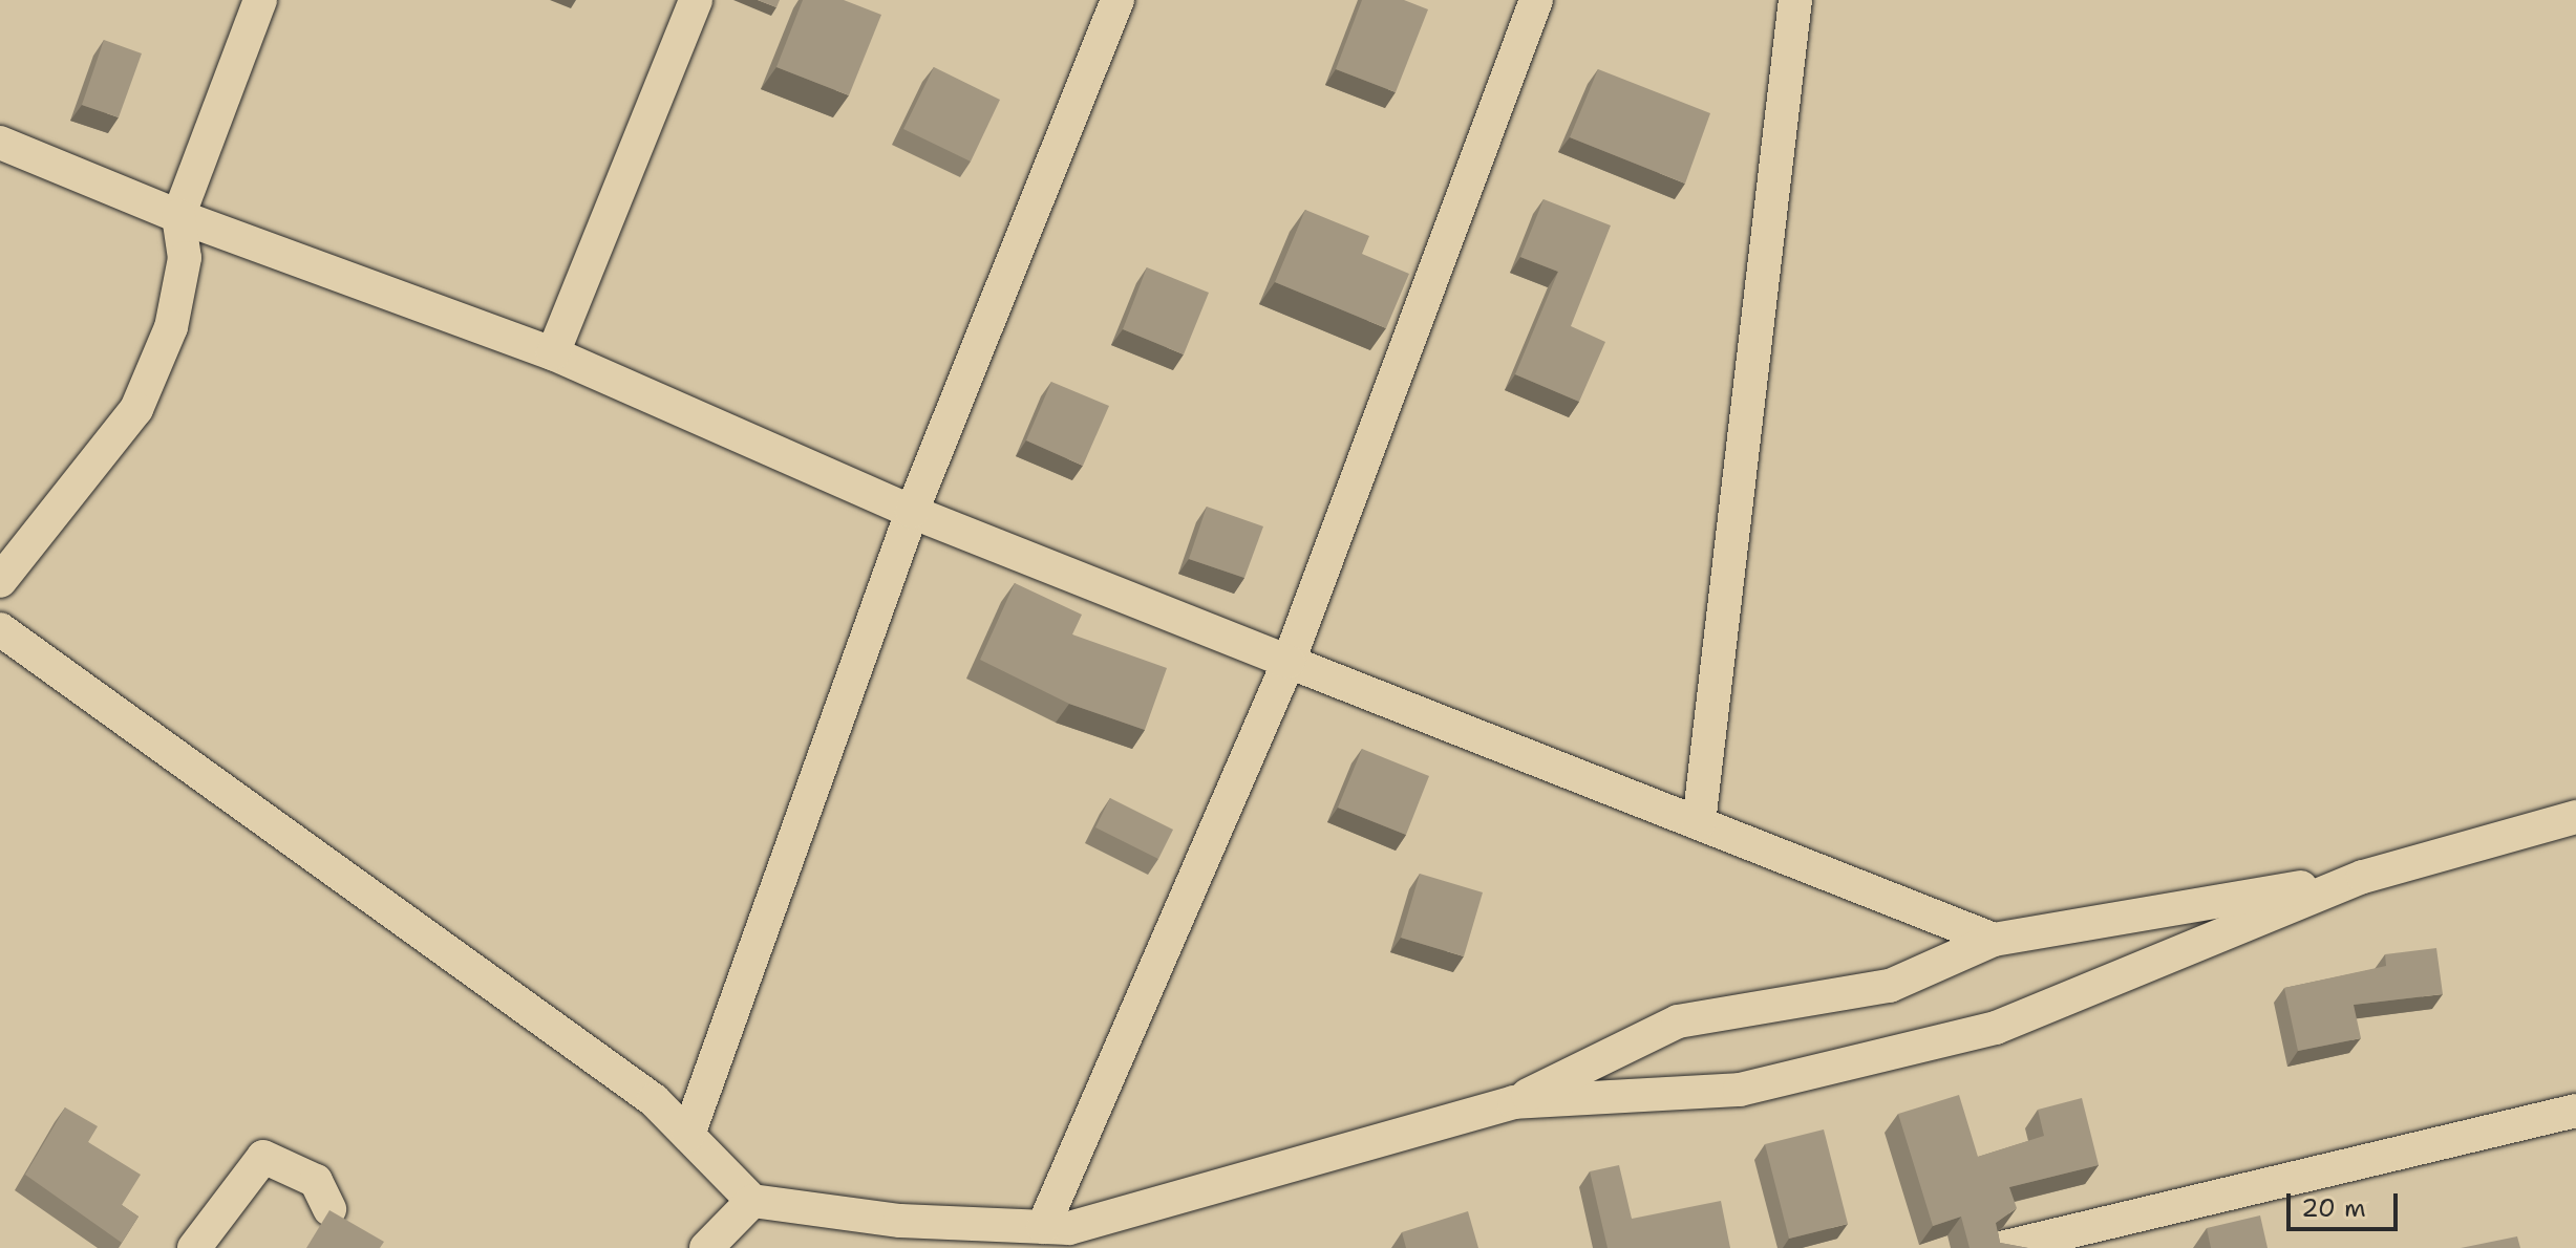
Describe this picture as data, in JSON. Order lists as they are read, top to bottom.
{
  "scale_bar": "20 m"
}
